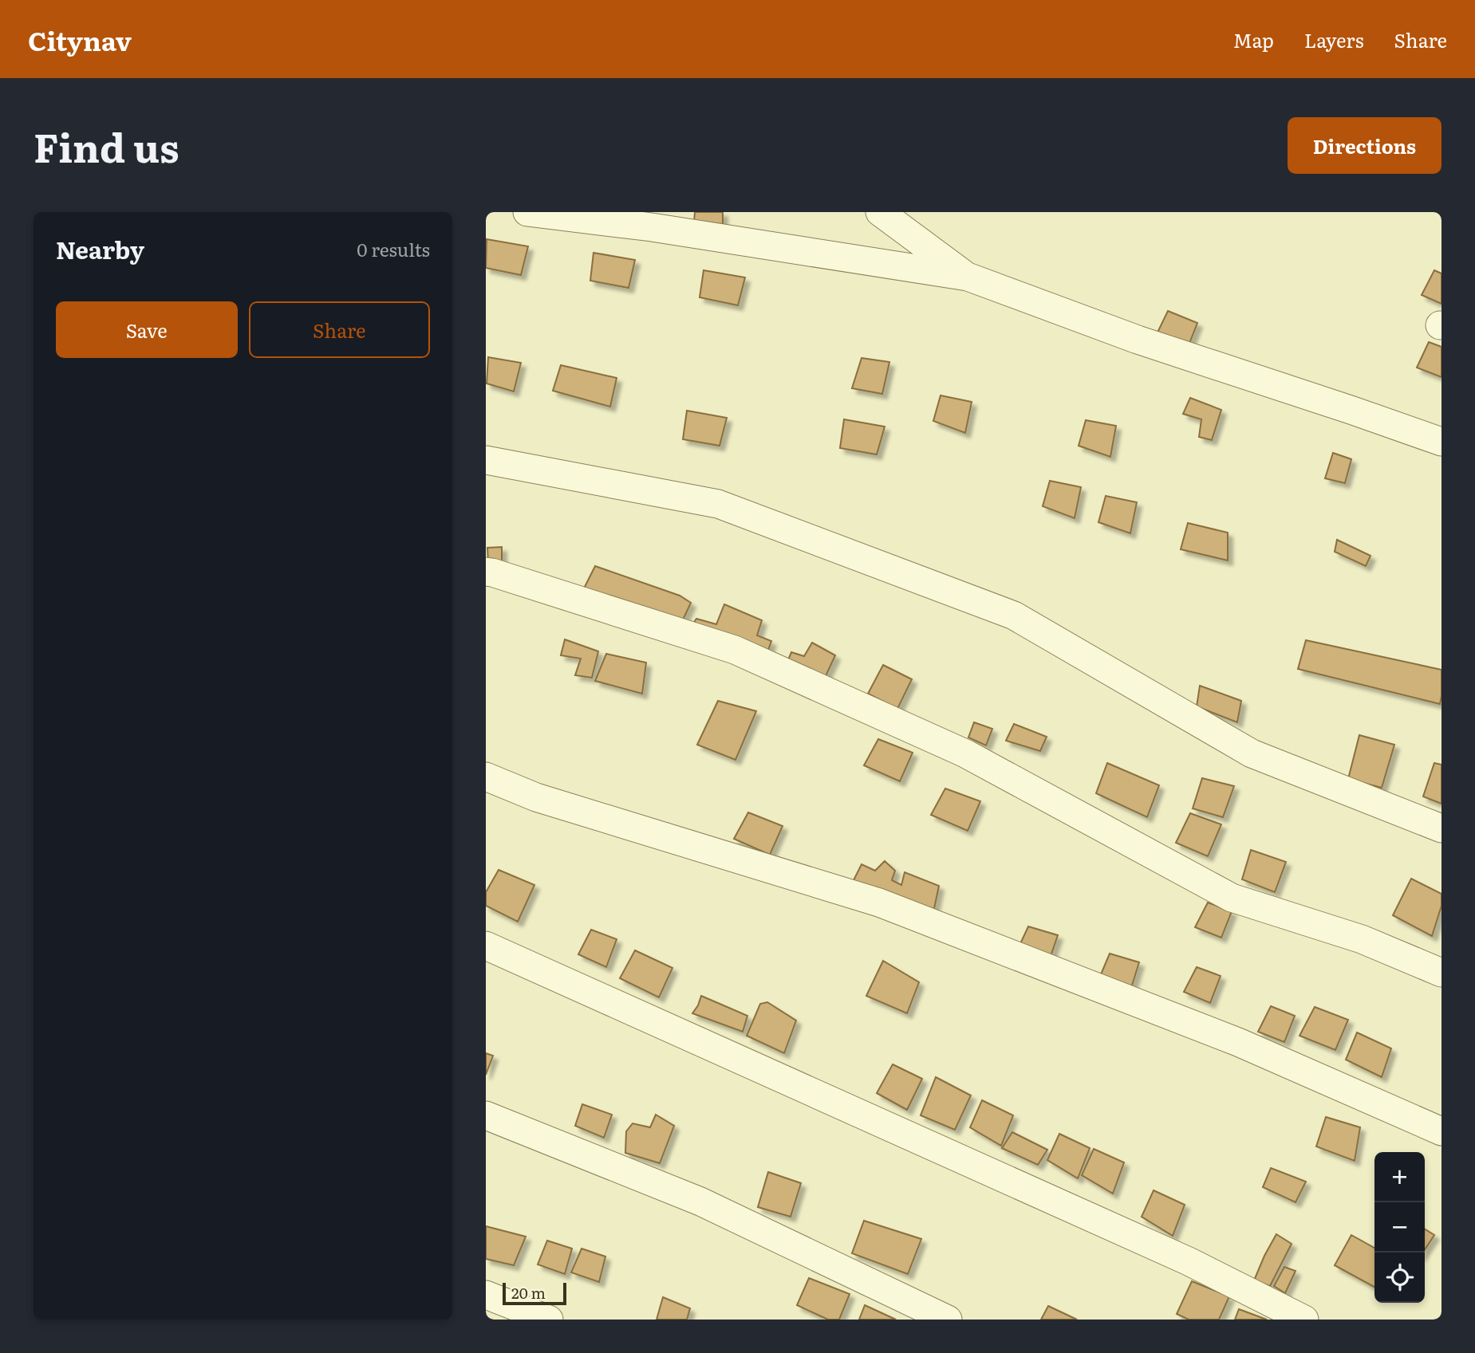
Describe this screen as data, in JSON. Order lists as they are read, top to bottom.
{
  "scale_bar": "20 m",
  "page": {
    "header": "Citynav",
    "nav": ["Map", "Layers", "Share"],
    "title": "Find us",
    "buttons": [
      "Directions",
      ["Save", "Share"]
    ],
    "heading": ["Nearby", "0 results"],
    "map_buttons": ["+", "−"],
    "scale": "20 m"
  }
}
